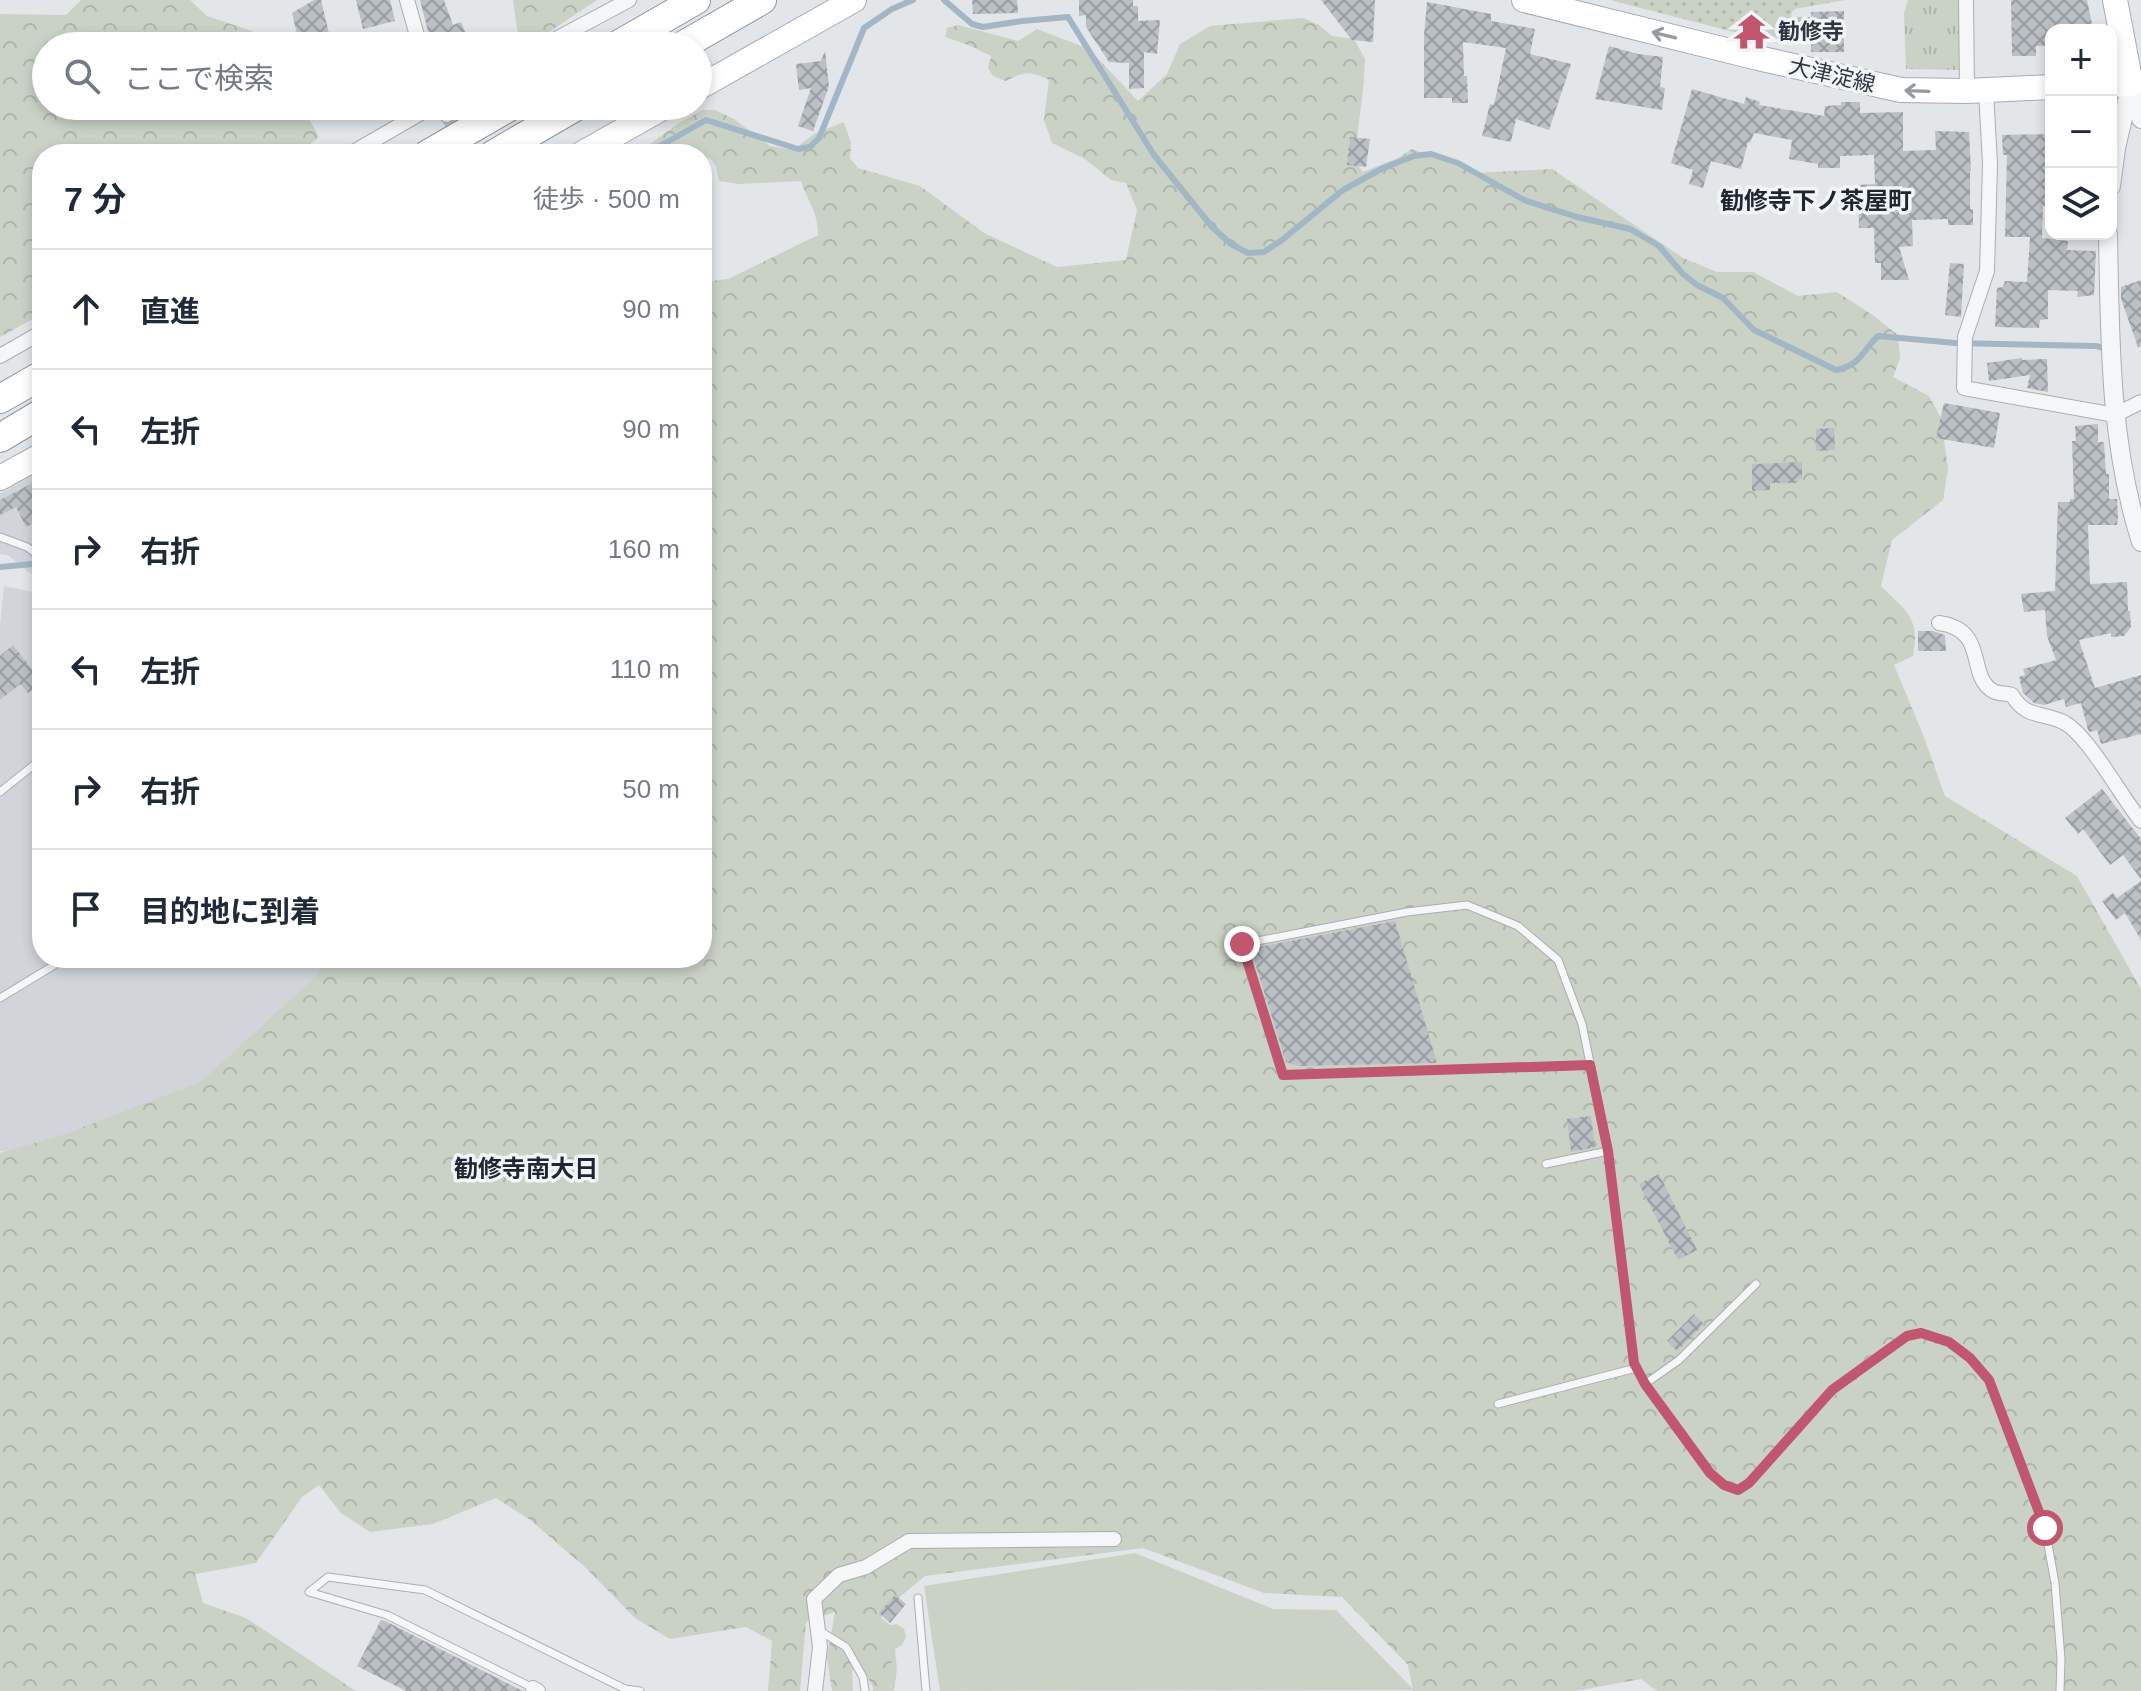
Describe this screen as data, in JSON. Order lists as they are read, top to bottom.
{
  "streets": {
    "main road": ["大津淀線"]
  },
  "one_way": ["大津淀線"],
  "districts": ["勧修寺下ノ茶屋町", "勧修寺南大日"],
  "places": {
    "temple": ["勧修寺"]
  },
  "page": {
    "map_buttons": ["+", "−"],
    "search": "ここで検索",
    "heading": ["7 分", "徒歩 · 500 m"],
    "list": [
      ["直進", "90 m"],
      ["左折", "90 m"],
      ["右折", "160 m"],
      ["左折", "110 m"],
      ["右折", "50 m"],
      "目的地に到着"
    ]
  }
}
